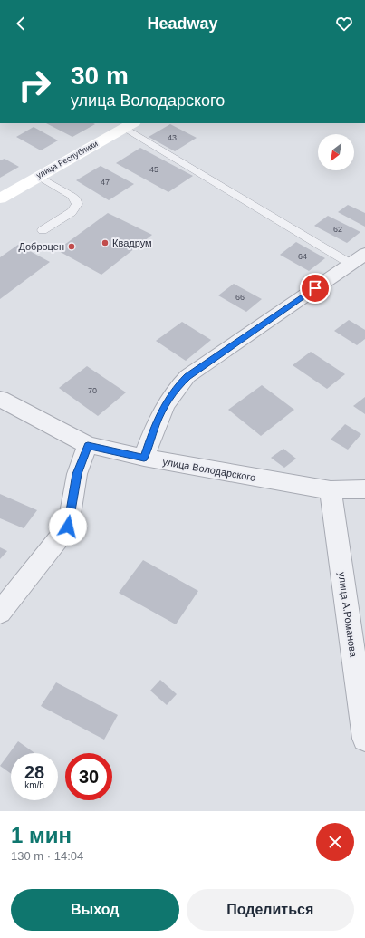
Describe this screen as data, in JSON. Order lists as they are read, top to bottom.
{
  "streets": {
    "main road": ["улица Республики"],
    "street": ["улица Володарского", "улица А.Романова"]
  },
  "crossings": [
    ["улица Володарского", "улица А.Романова"]
  ],
  "places": ["Квадрум", "Доброцен"],
  "house_numbers": [
    "43",
    "45",
    "47",
    "62",
    "64",
    "66",
    "70"
  ],
  "north": "bottom left",
  "page": {
    "header": "Headway",
    "turn": ["30 m", "улица Володарского"],
    "speed": "28 km/h",
    "limit": "30",
    "heading": ["1 мин", "130 m · 14:04"],
    "buttons": ["Выход", "Поделиться"]
  }
}
